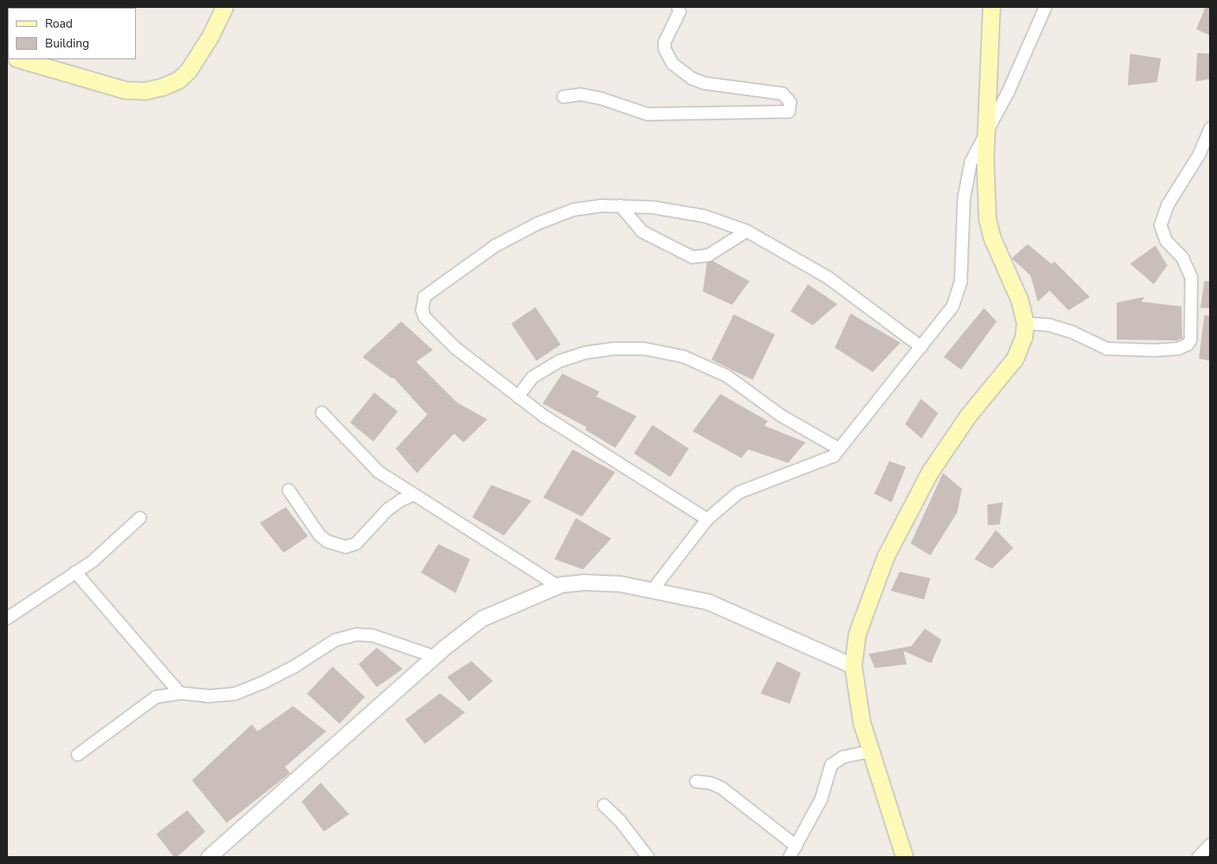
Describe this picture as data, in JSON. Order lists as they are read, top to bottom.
{
  "legend": ["Road", "Building"]
}
